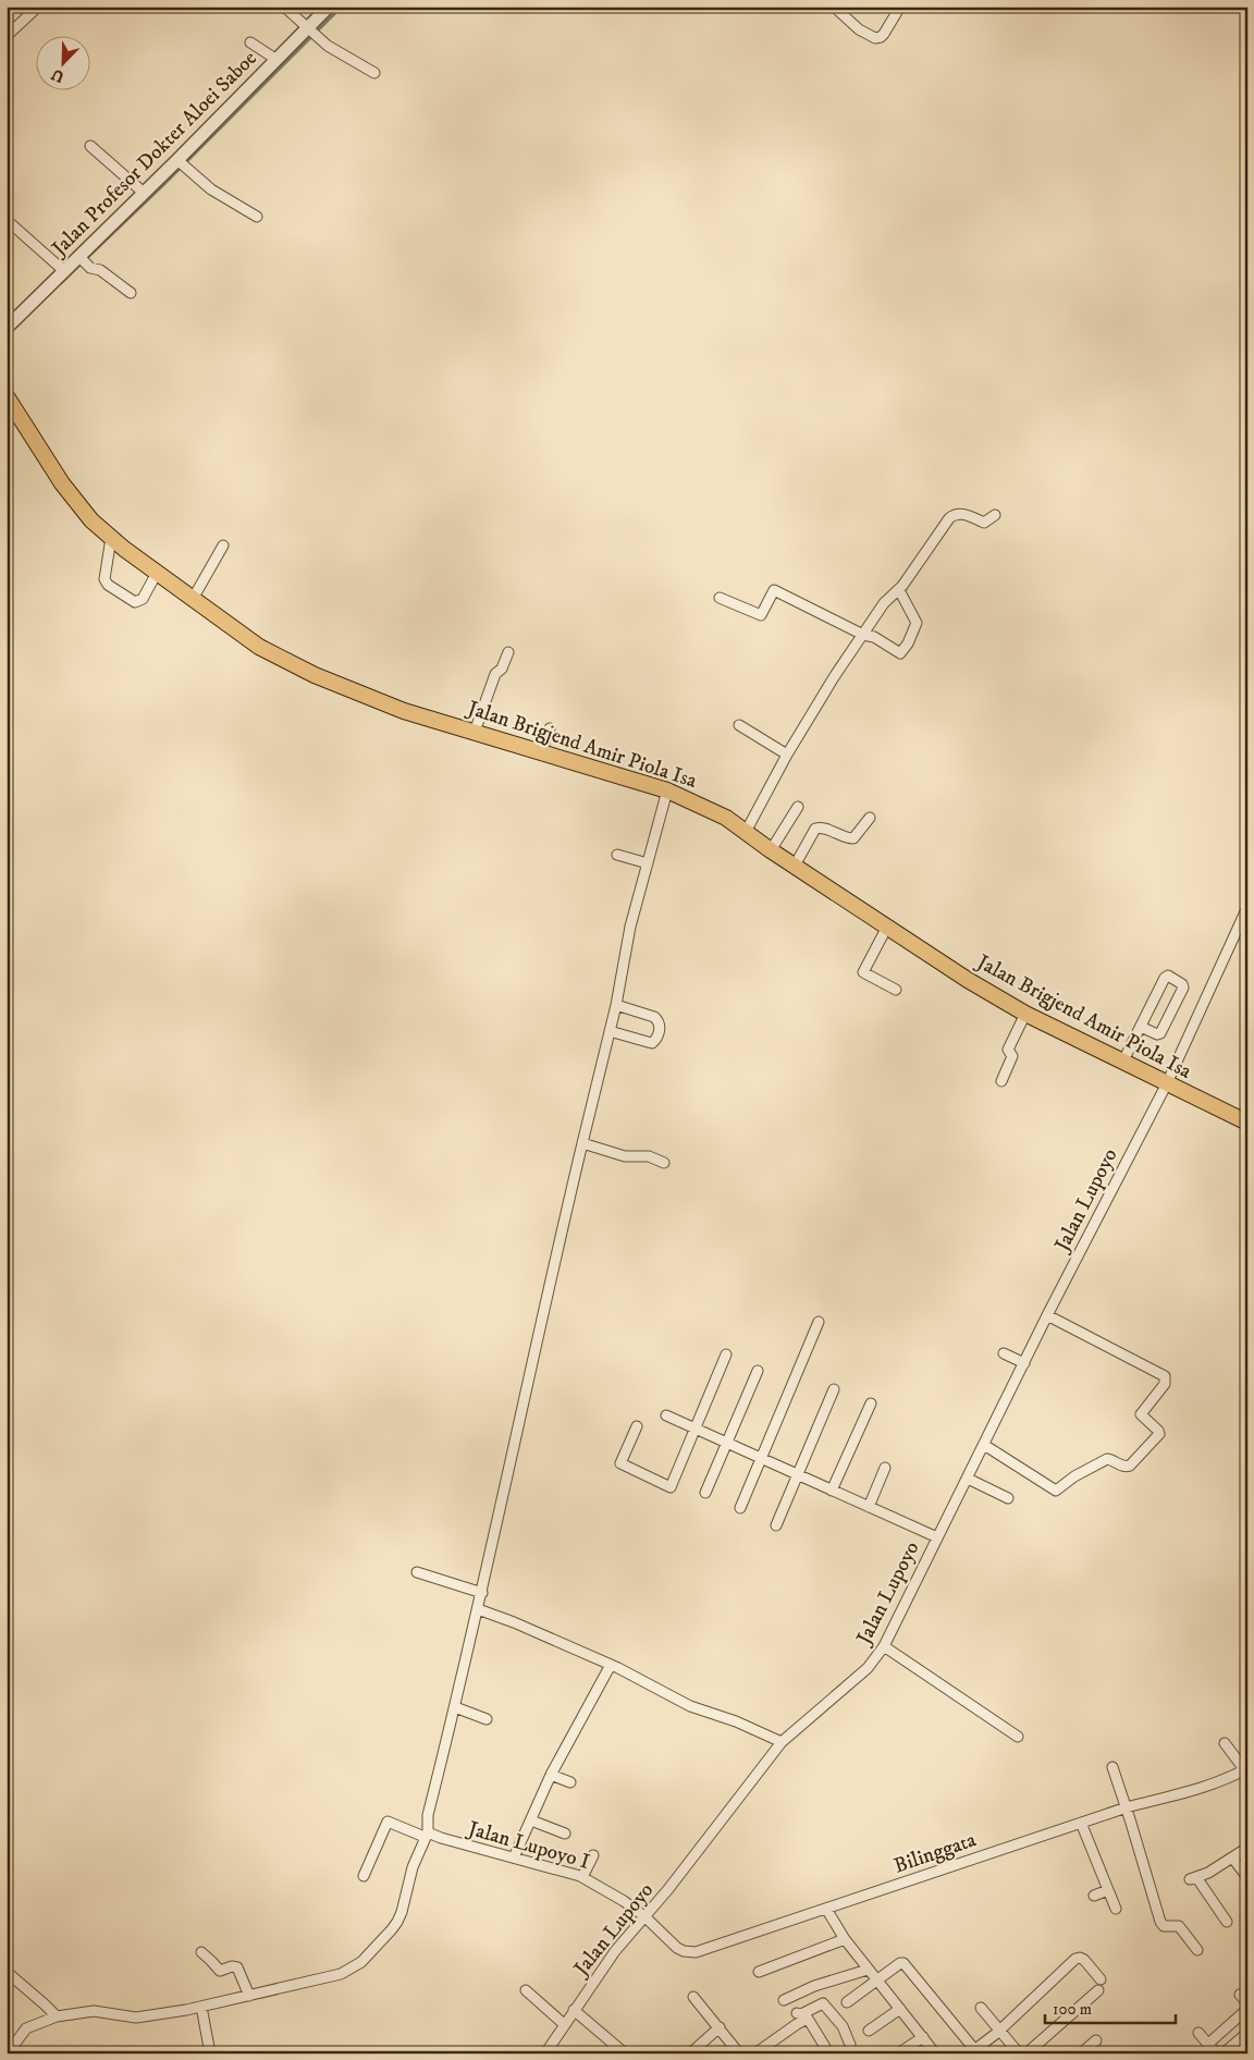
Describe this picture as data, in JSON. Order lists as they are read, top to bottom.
{
  "streets": {
    "main road": ["Jalan Brigjend Amir Piola Isa"],
    "street": [
      "Jalan Profesor Dokter Aloei Saboe",
      "Jalan Lupoyo",
      "Jalan Lupoyo I",
      "Bilinggata"
    ]
  },
  "crossings": [
    ["Jalan Brigjend Amir Piola Isa", "Jalan Lupoyo"],
    ["Jalan Lupoyo", "Jalan Lupoyo I"],
    ["Jalan Lupoyo", "Bilinggata"],
    ["Jalan Lupoyo I", "Bilinggata"]
  ],
  "scale_bar": "100 m",
  "north": "bottom left"
}
